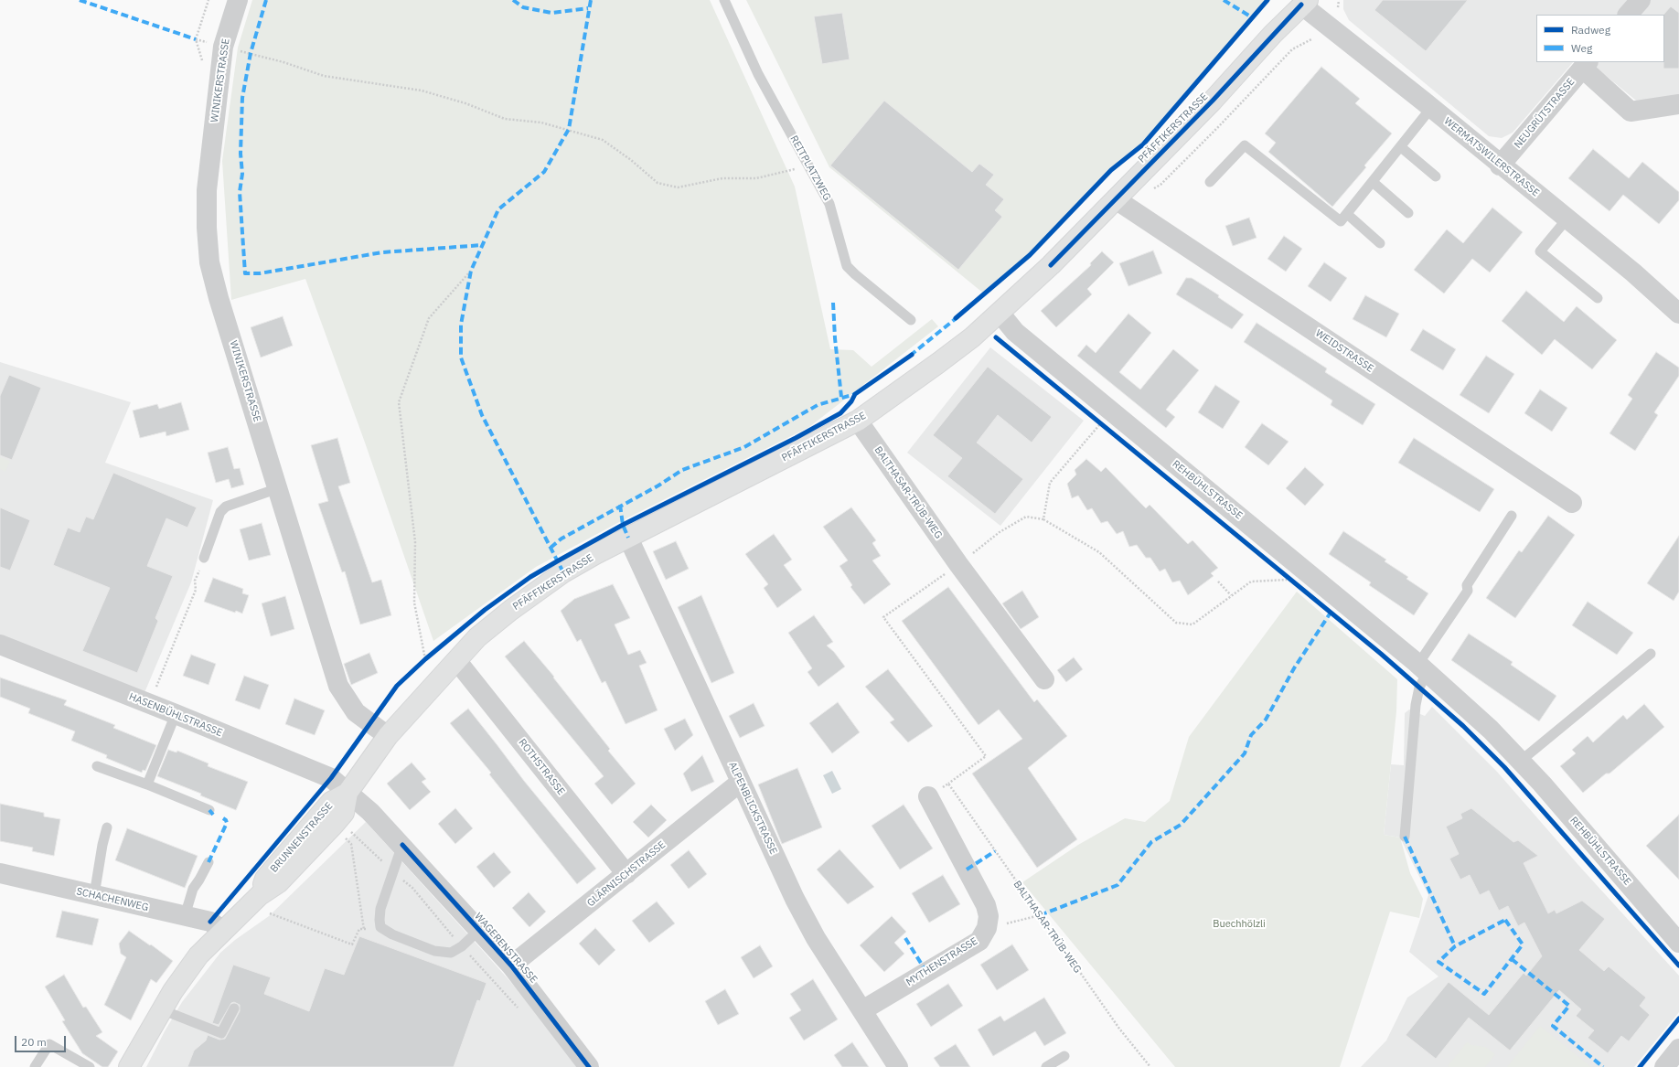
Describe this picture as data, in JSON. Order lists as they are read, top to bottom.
{
  "streets": {
    "main road": ["PFÄFFIKERSTRASSE", "BRUNNENSTRASSE"],
    "street": [
      "WINIKERSTRASSE",
      "NEUGRÜTSTRASSE",
      "WERMATSWILERSTRASSE",
      "WEIDSTRASSE",
      "REHBÜHLSTRASSE",
      "BALTHASAR-TRÜB-WEG",
      "HASENBÜHLSTRASSE",
      "ROTHSTRASSE",
      "ALPENBLICKSTRASSE",
      "GLÄRNISCHSTRASSE",
      "SCHACHENWEG",
      "WAGERENSTRASSE",
      "MYTHENSTRASSE"
    ],
    "lane": ["REITPLATZWEG"]
  },
  "crossings": [
    ["WINIKERSTRASSE", "PFÄFFIKERSTRASSE"],
    ["NEUGRÜTSTRASSE", "WERMATSWILERSTRASSE"],
    ["PFÄFFIKERSTRASSE", "WERMATSWILERSTRASSE"],
    ["PFÄFFIKERSTRASSE", "WEIDSTRASSE"],
    ["PFÄFFIKERSTRASSE", "REHBÜHLSTRASSE"],
    ["PFÄFFIKERSTRASSE", "BALTHASAR-TRÜB-WEG"],
    ["PFÄFFIKERSTRASSE", "HASENBÜHLSTRASSE"],
    ["PFÄFFIKERSTRASSE", "ROTHSTRASSE"],
    ["PFÄFFIKERSTRASSE", "ALPENBLICKSTRASSE"],
    ["PFÄFFIKERSTRASSE", "BRUNNENSTRASSE"],
    ["PFÄFFIKERSTRASSE", "WAGERENSTRASSE"],
    ["HASENBÜHLSTRASSE", "BRUNNENSTRASSE"],
    ["HASENBÜHLSTRASSE", "WAGERENSTRASSE"],
    ["ROTHSTRASSE", "GLÄRNISCHSTRASSE"],
    ["ALPENBLICKSTRASSE", "GLÄRNISCHSTRASSE"],
    ["ALPENBLICKSTRASSE", "MYTHENSTRASSE"],
    ["BRUNNENSTRASSE", "SCHACHENWEG"],
    ["BRUNNENSTRASSE", "WAGERENSTRASSE"],
    ["GLÄRNISCHSTRASSE", "WAGERENSTRASSE"]
  ],
  "parks": ["Buechhölzli"],
  "legend": ["Radweg", "Weg"],
  "scale_bar": "20 m"
}
